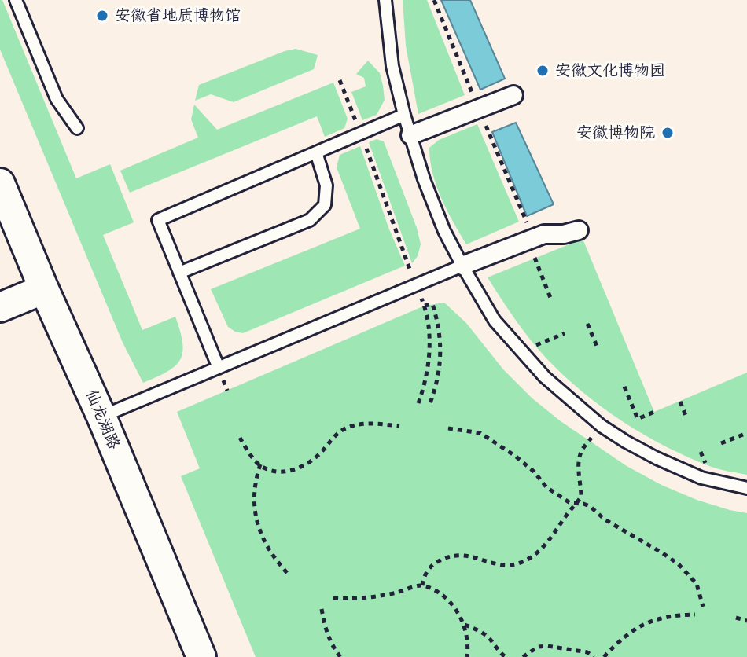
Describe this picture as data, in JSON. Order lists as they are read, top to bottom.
{
  "streets": {
    "street": ["仙龙湖路"]
  },
  "places": ["安徽省地质博物馆", "安徽文化博物园", "安徽博物院"]
}
